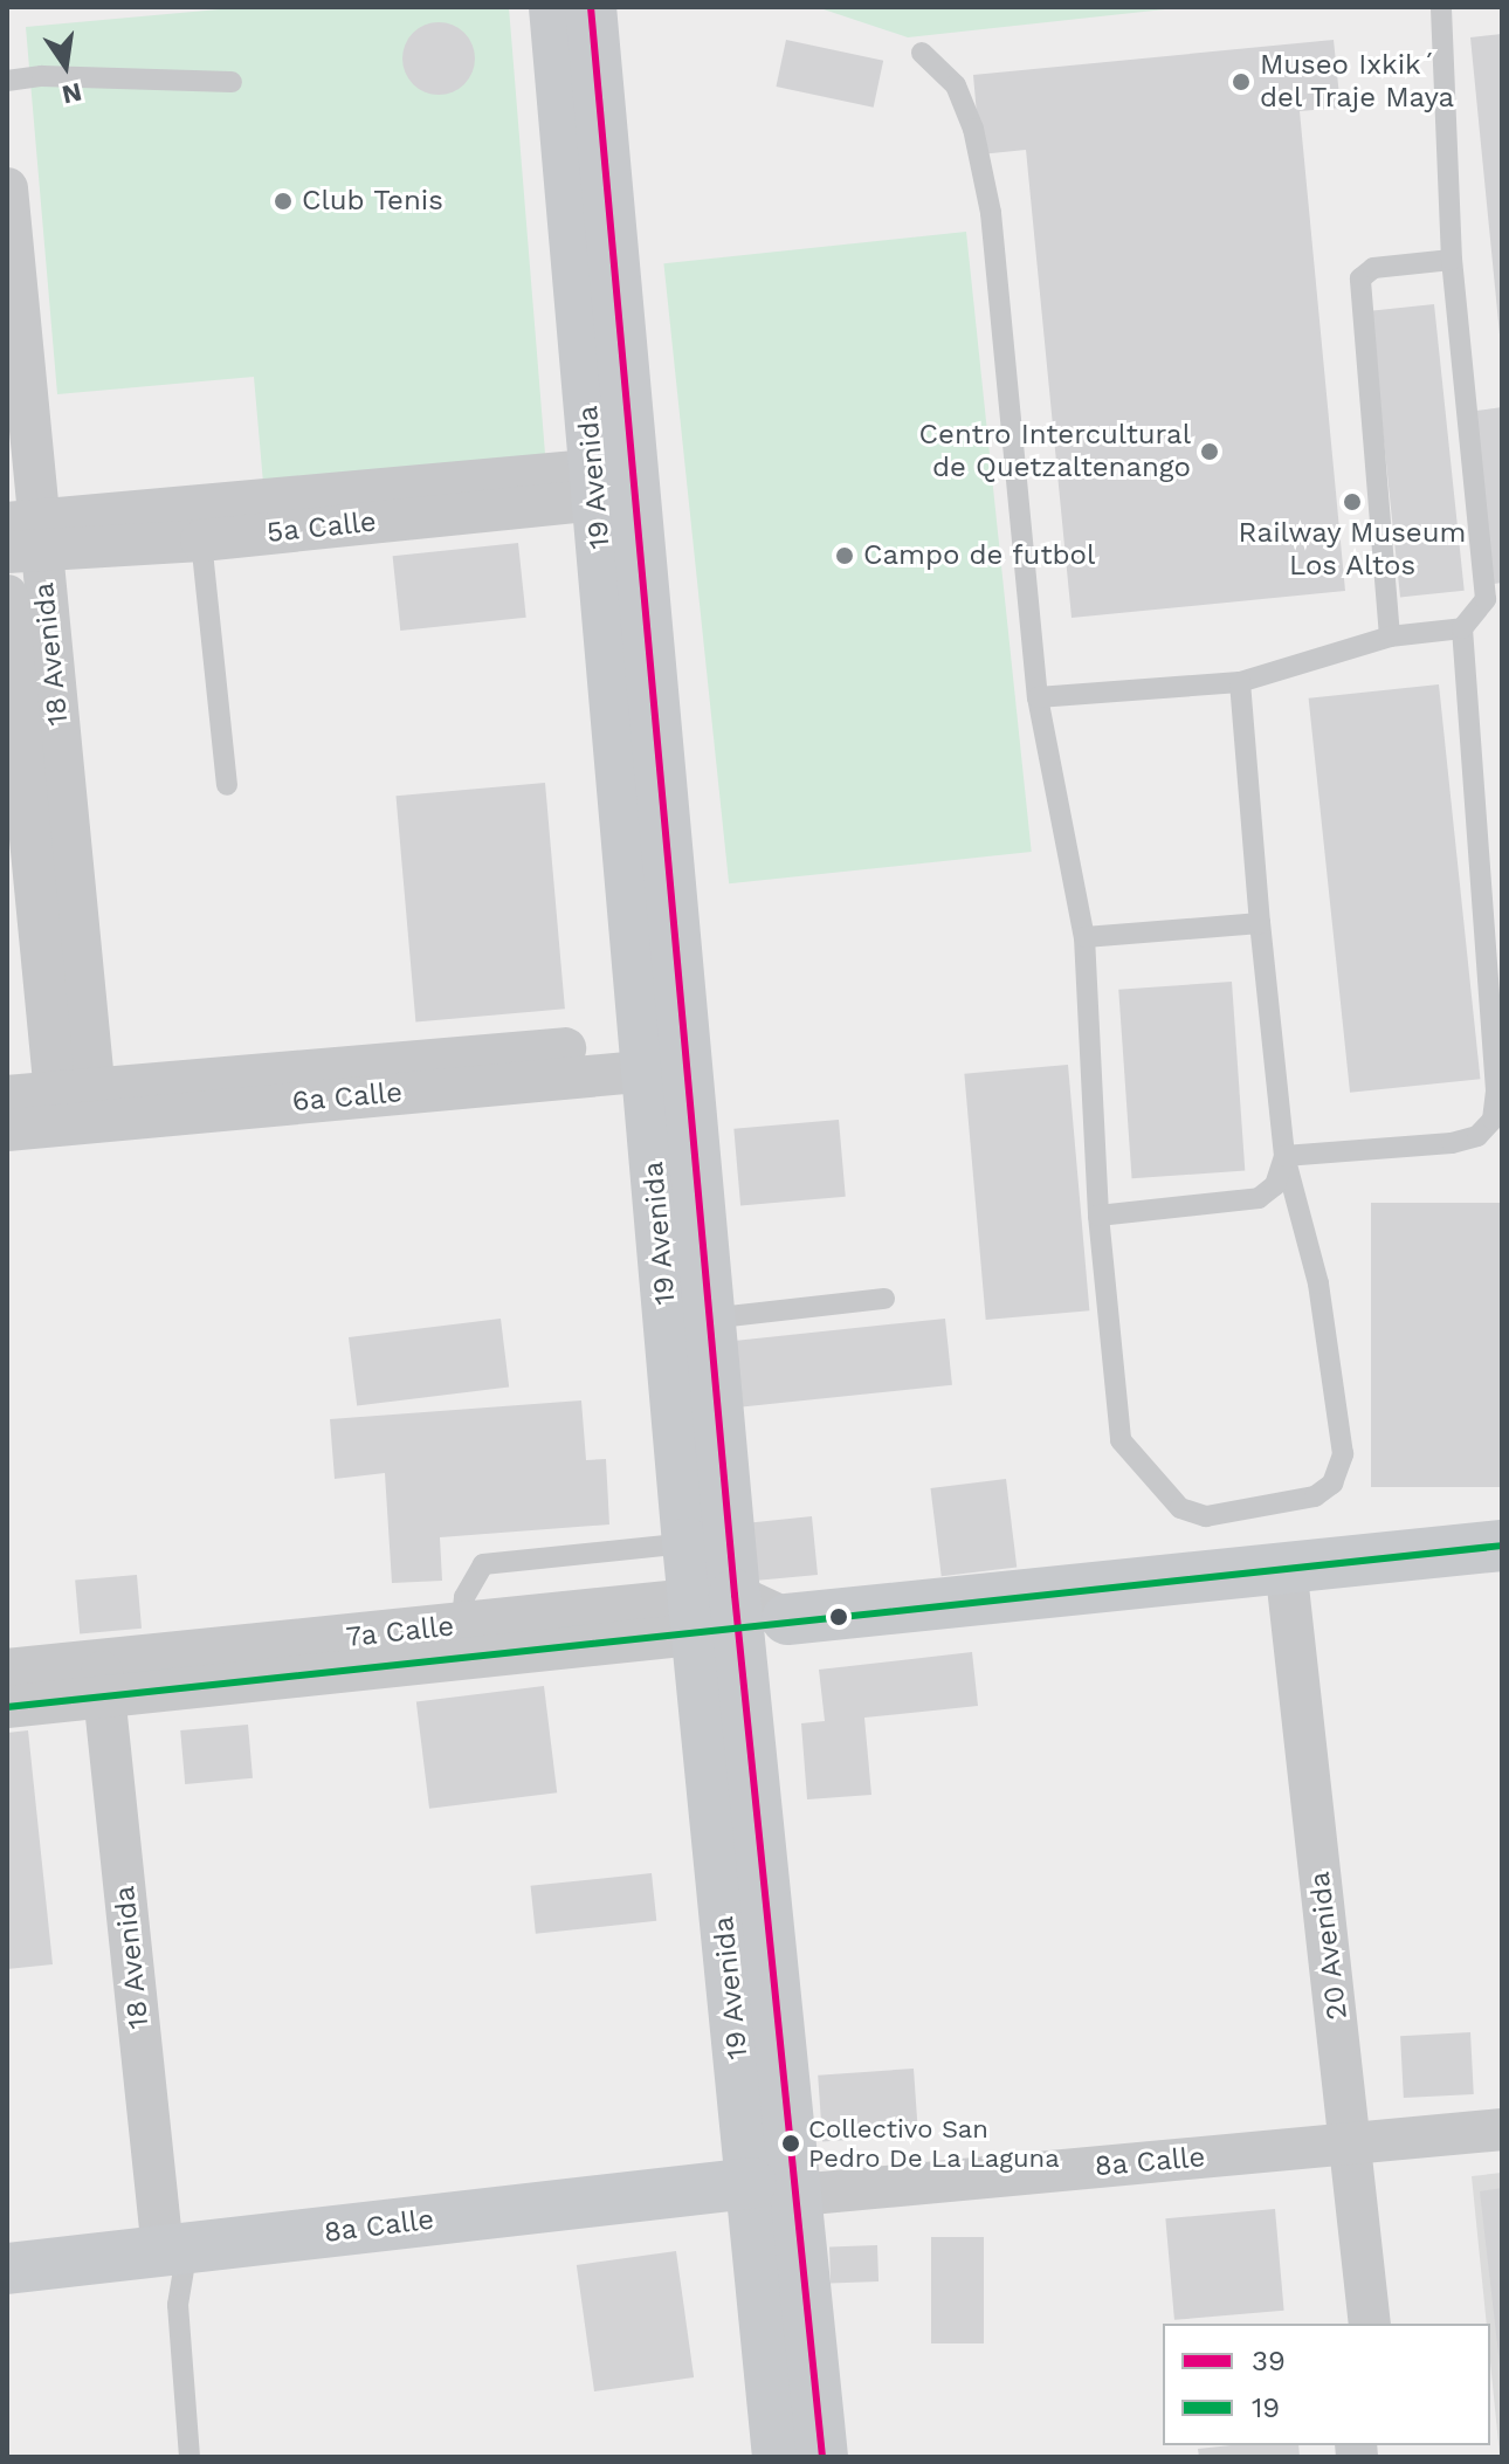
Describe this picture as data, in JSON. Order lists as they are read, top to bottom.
{
  "streets": {
    "main road": ["19 Avenida", "7a Calle", "8a Calle"],
    "street": [
      "5a Calle",
      "18 Avenida",
      "6a Calle",
      "20 Avenida"
    ]
  },
  "crossings": [
    ["19 Avenida", "5a Calle"],
    ["19 Avenida", "6a Calle"],
    ["19 Avenida", "7a Calle"],
    ["19 Avenida", "8a Calle"],
    ["5a Calle", "18 Avenida"],
    ["18 Avenida", "6a Calle"],
    ["18 Avenida", "7a Calle"],
    ["18 Avenida", "8a Calle"],
    ["7a Calle", "20 Avenida"],
    ["20 Avenida", "8a Calle"]
  ],
  "places": [
    "Museo Ixkik´ del Traje Maya",
    "Club Tenis",
    "Centro Intercultural de Quetzaltenango",
    "Railway Museum Los Altos",
    "Campo de futbol",
    "Collectivo San Pedro De La Laguna"
  ],
  "lines": ["transit line 39", "transit line 19"],
  "legend": ["39", "19"],
  "north": "bottom"
}
